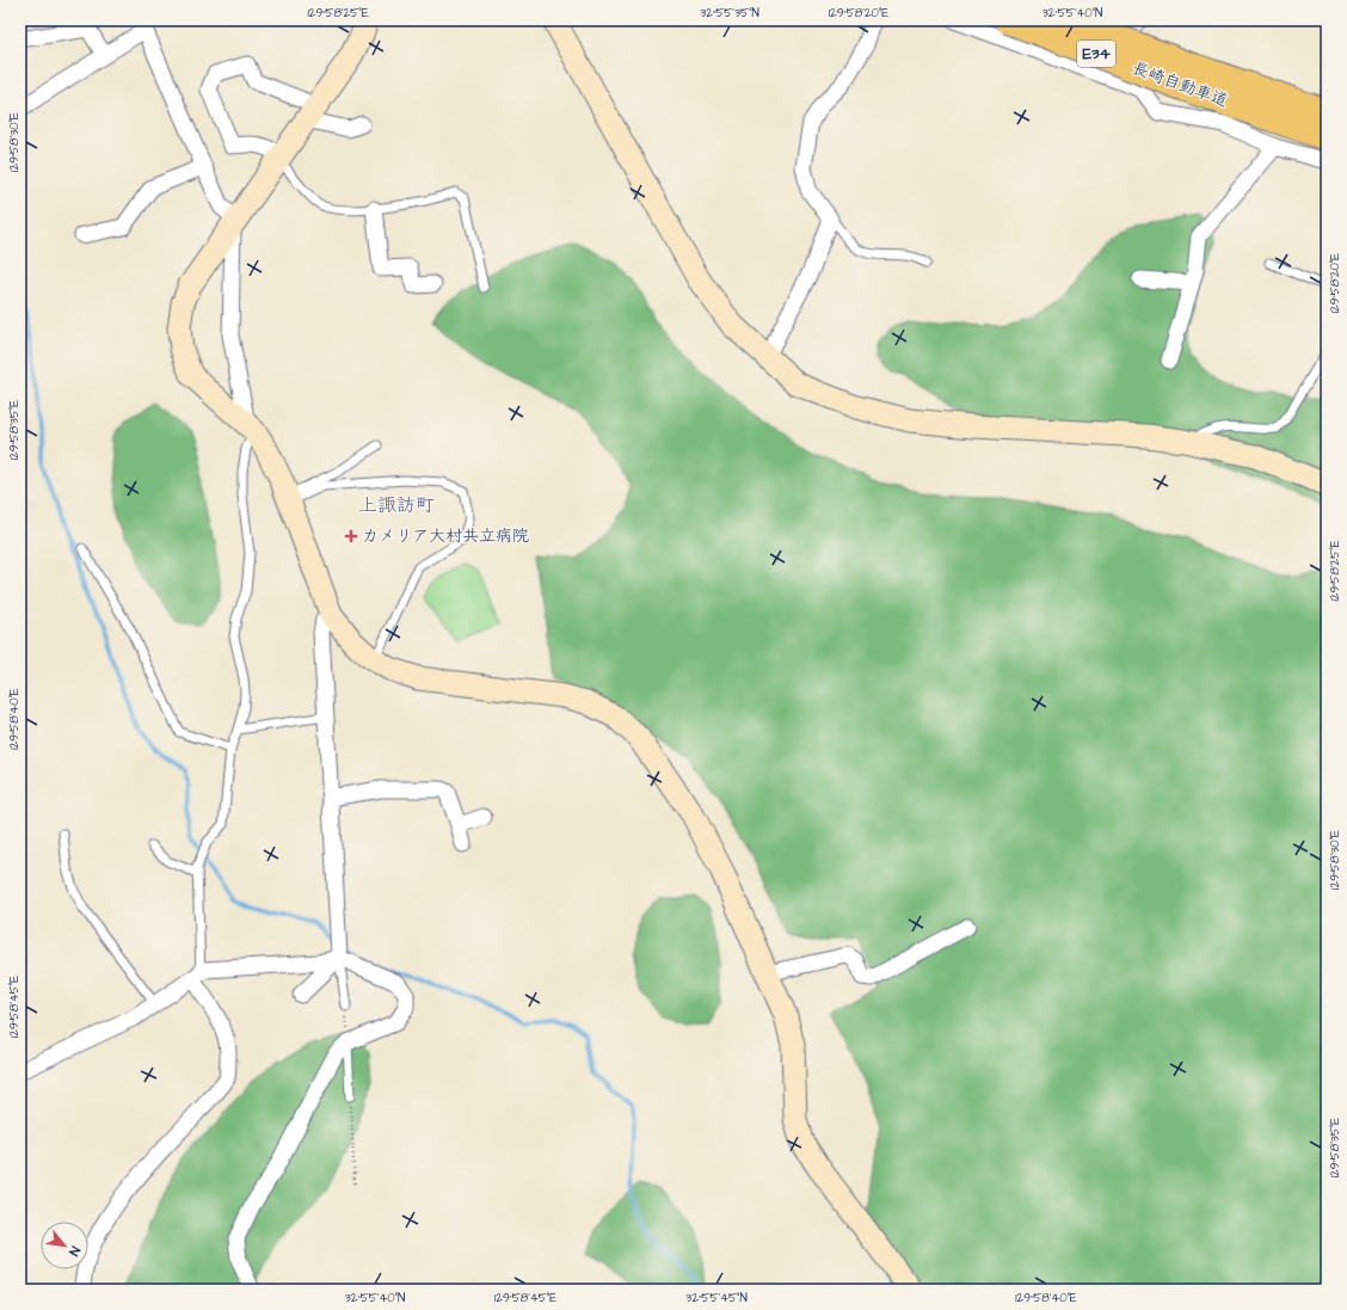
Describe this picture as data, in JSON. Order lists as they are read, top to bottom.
{
  "streets": {
    "highway": ["E34", "長崎自動車道"]
  },
  "districts": ["上諏訪町"],
  "places": {
    "health": ["カメリア大村共立病院"]
  },
  "north": "bottom right",
  "coordinates": [
    "129°58'25\"E",
    "32°55'35\"N",
    "129°58'20\"E",
    "32°55'40\"N",
    "129°58'30\"E",
    "129°58'35\"E",
    "129°58'40\"E",
    "129°58'45\"E",
    "32°55'45\"N"
  ]
}
